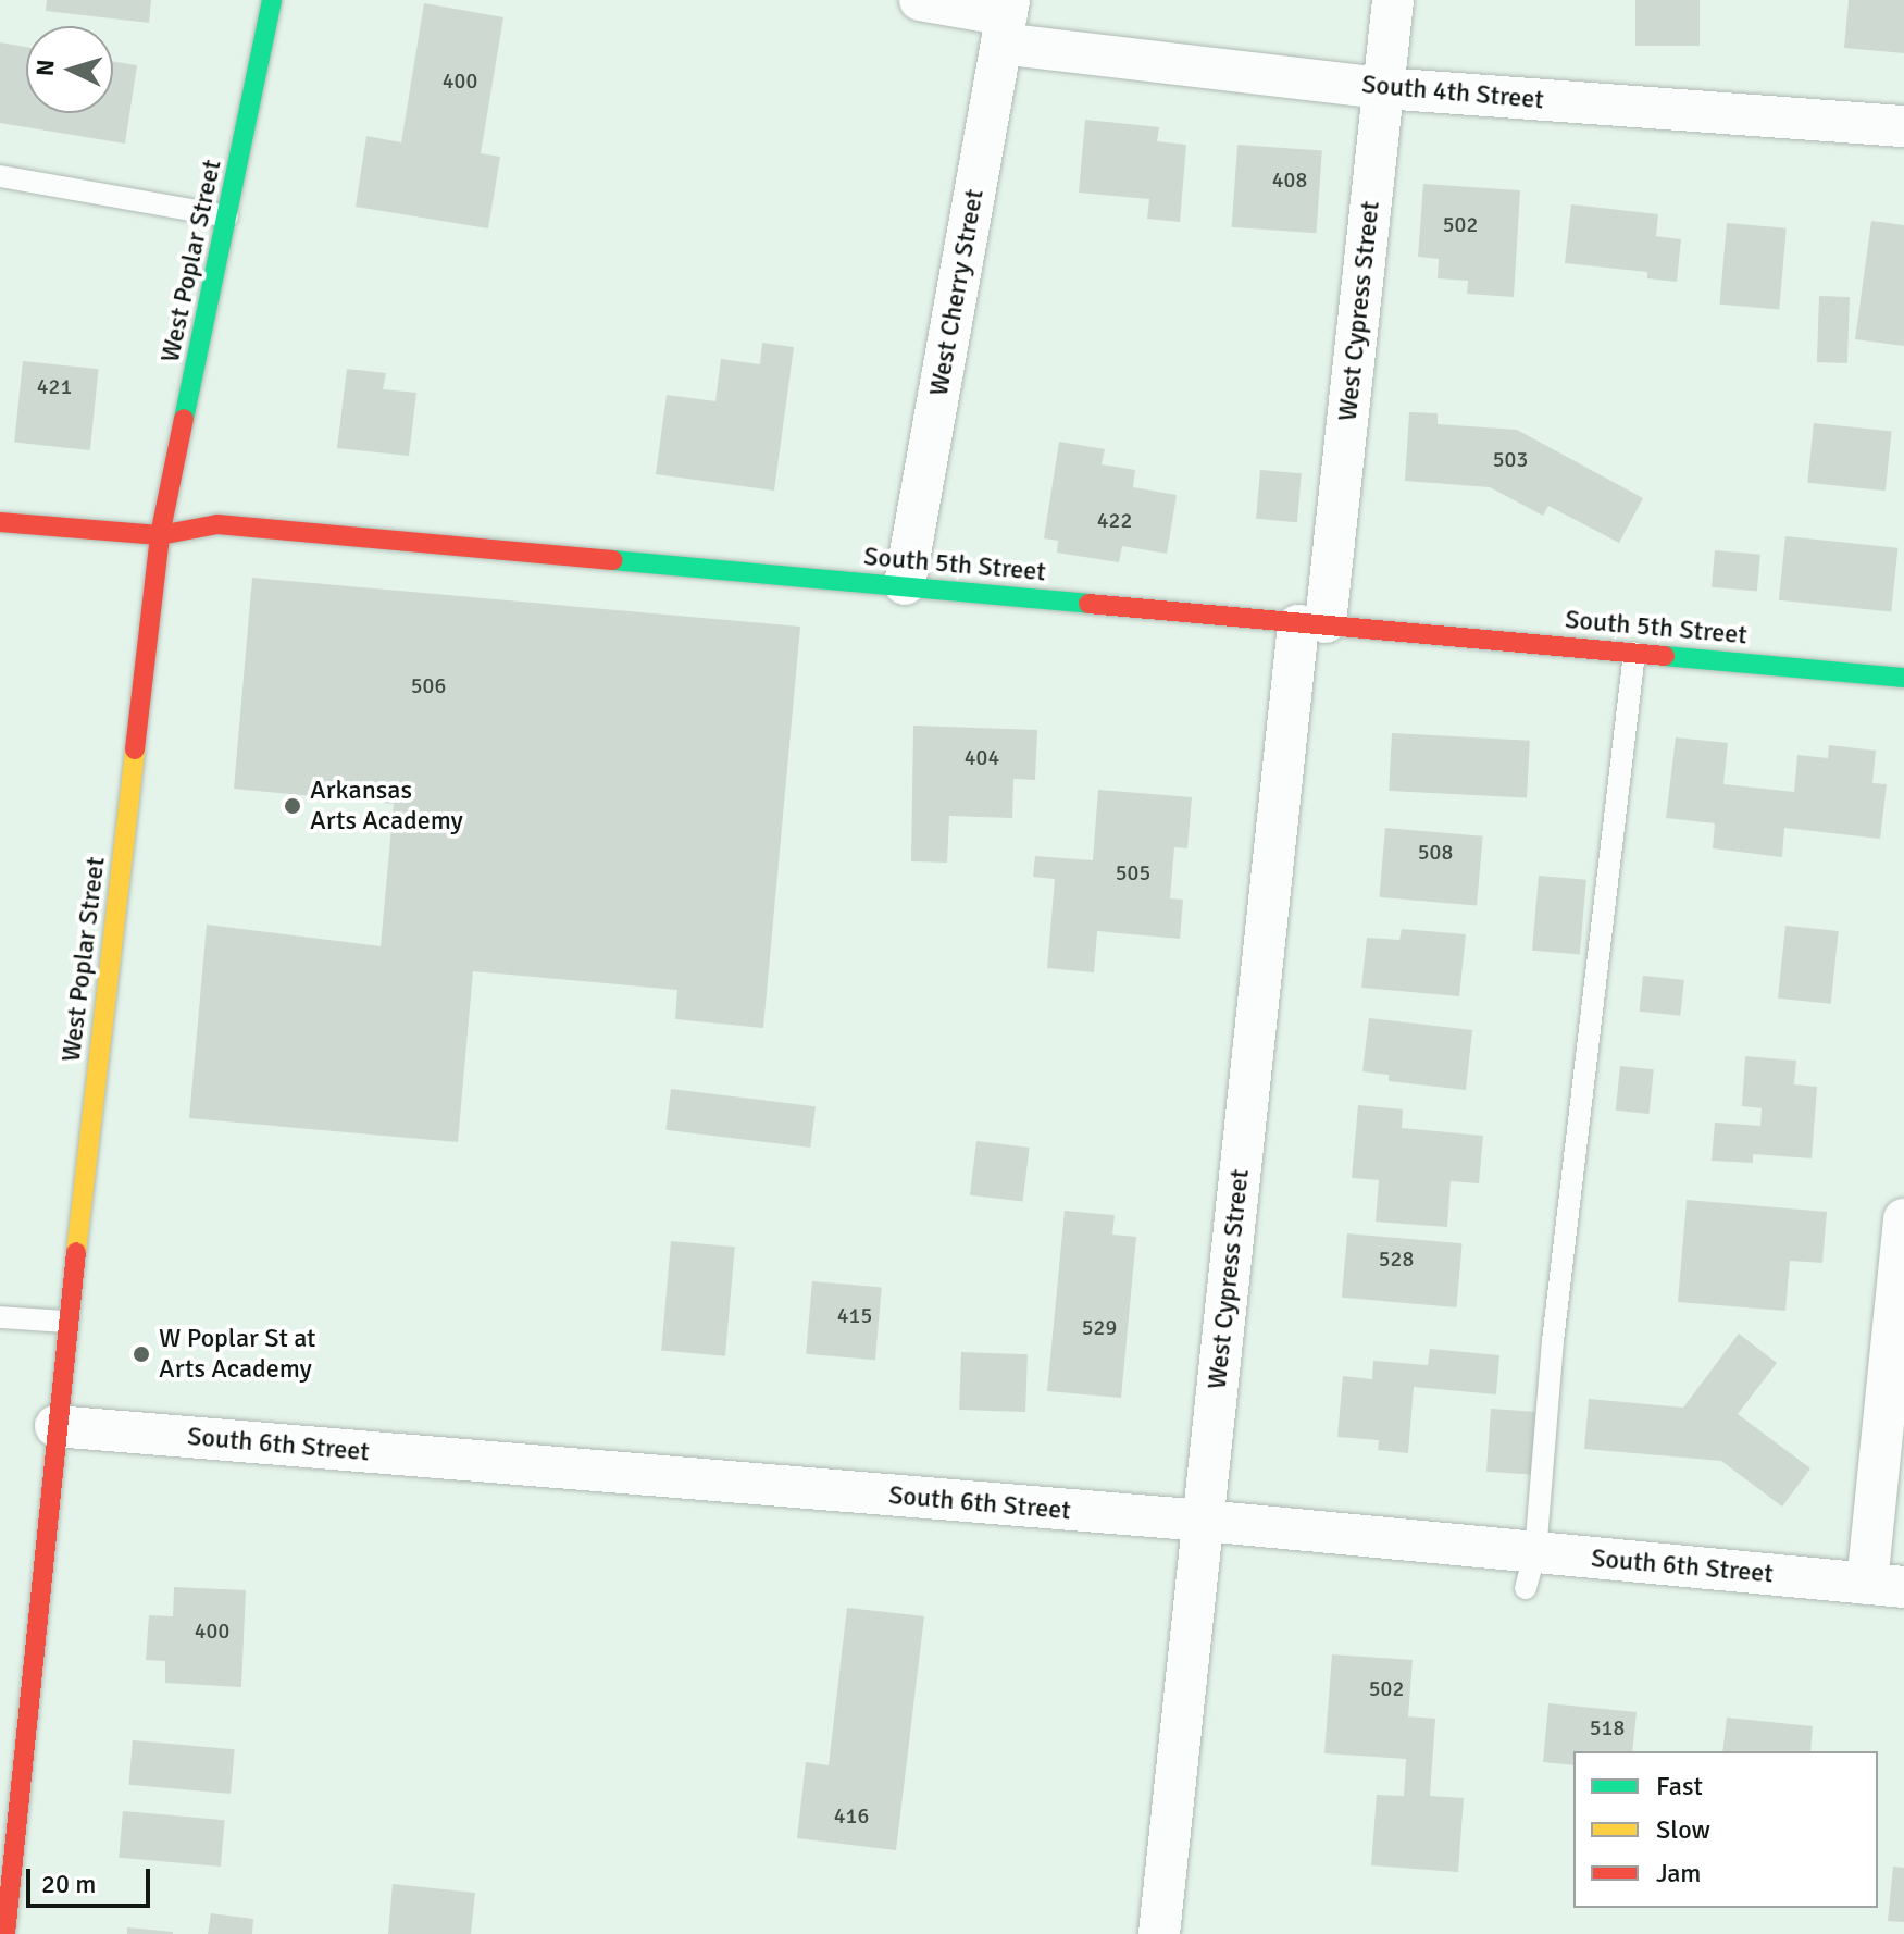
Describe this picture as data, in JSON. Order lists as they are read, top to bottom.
{
  "streets": {
    "street": [
      "South 4th Street",
      "West Poplar Street",
      "West Cherry Street",
      "West Cypress Street",
      "South 5th Street",
      "South 6th Street"
    ]
  },
  "crossings": [
    ["South 4th Street", "West Cherry Street"],
    ["South 4th Street", "West Cypress Street"],
    ["West Poplar Street", "South 5th Street"],
    ["West Poplar Street", "South 6th Street"],
    ["West Cherry Street", "South 5th Street"],
    ["West Cypress Street", "South 5th Street"],
    ["West Cypress Street", "South 6th Street"]
  ],
  "places": ["Arkansas Arts Academy", "W Poplar St at Arts Academy"],
  "house_numbers": [
    "400",
    "408",
    "502",
    "421",
    "503",
    "422",
    "506",
    "404",
    "508",
    "505",
    "528",
    "415",
    "529",
    "400",
    "502",
    "518",
    "416"
  ],
  "legend": ["Fast", "Slow", "Jam"],
  "scale_bar": "20 m",
  "north": "left"
}
